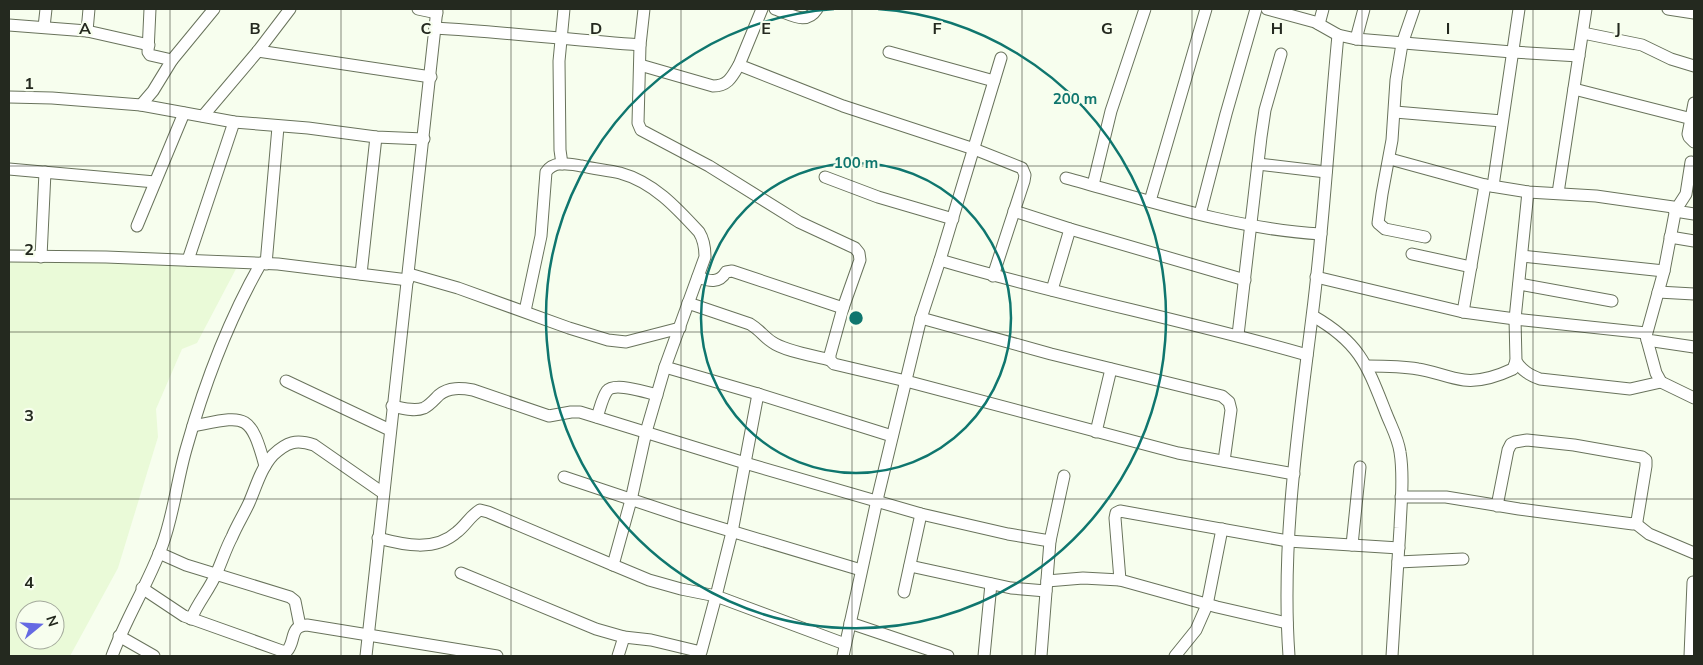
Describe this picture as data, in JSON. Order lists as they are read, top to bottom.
{
  "north": "right",
  "grid": {
    "columns": [
      "A",
      "B",
      "C",
      "D",
      "E",
      "F",
      "G",
      "H",
      "I",
      "J"
    ],
    "rows": [
      "1",
      "2",
      "3",
      "4"
    ]
  },
  "rings": ["200 m", "100 m"]
}
